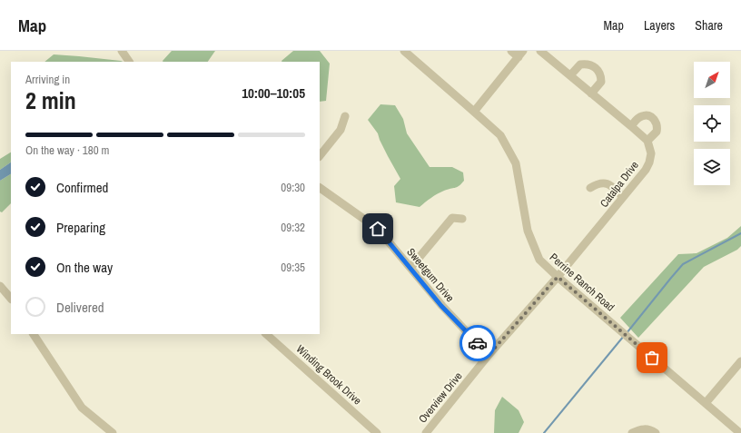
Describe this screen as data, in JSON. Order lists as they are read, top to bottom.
{
  "streets": {
    "street": [
      "Catalpa Drive",
      "Sweetgum Drive",
      "Perrine Ranch Road",
      "Winding Brook Drive",
      "Overview Drive"
    ]
  },
  "crossings": [
    ["Catalpa Drive", "Perrine Ranch Road"],
    ["Catalpa Drive", "Overview Drive"],
    ["Sweetgum Drive", "Overview Drive"],
    ["Perrine Ranch Road", "Overview Drive"]
  ],
  "north": "top right",
  "page": {
    "header": "Map",
    "nav": ["Map", "Layers", "Share"],
    "heading": ["2 min", "Arriving in", "10:00–10:05"],
    "bar": "On the way · 180 m",
    "list": [
      ["Confirmed", "09:30"],
      ["Preparing", "09:32"],
      ["On the way", "09:35"],
      "Delivered"
    ]
  }
}
